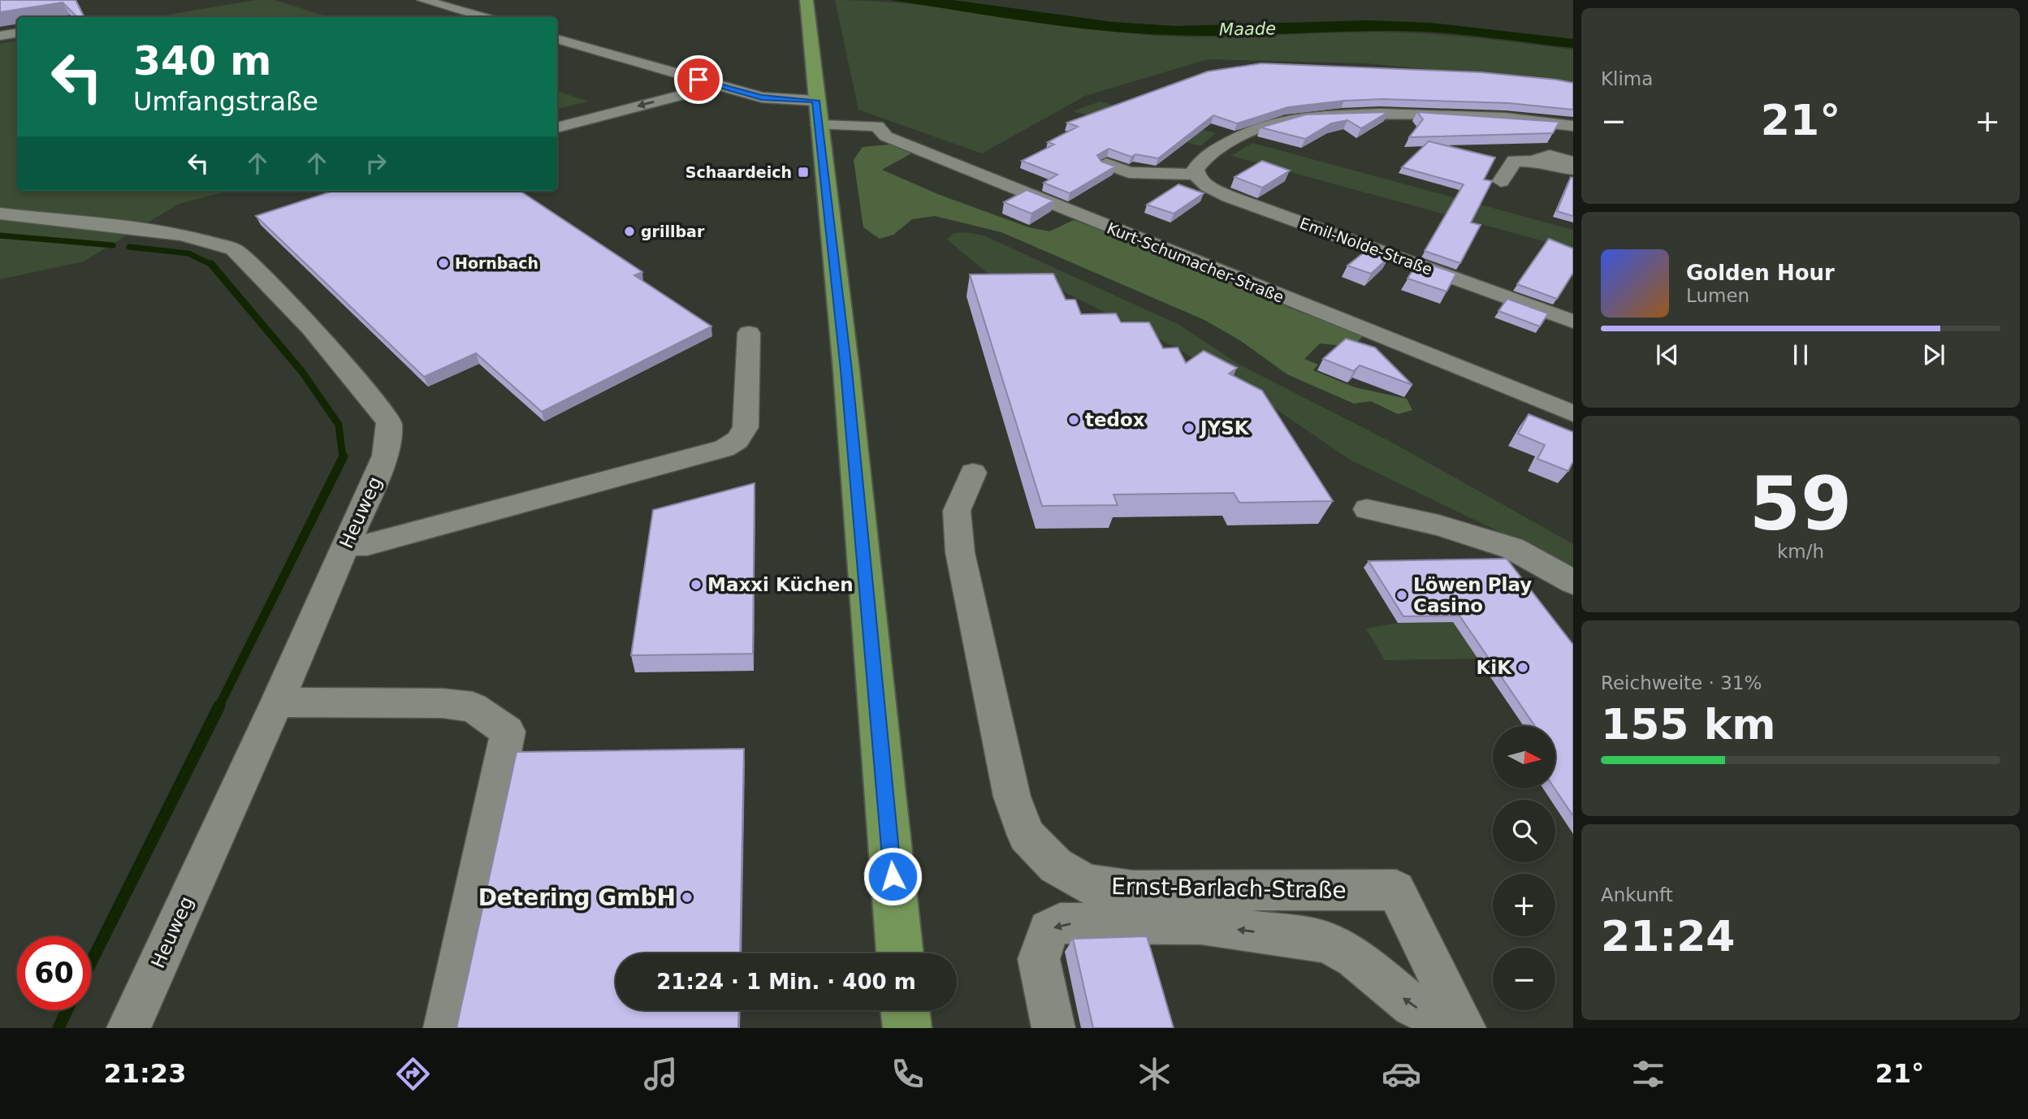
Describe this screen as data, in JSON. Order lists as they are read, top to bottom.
{
  "streets": {
    "street": [
      "Emil-Nolde-Straße",
      "Kurt-Schumacher-Straße",
      "Heuweg",
      "Ernst-Barlach-Straße"
    ]
  },
  "water": ["Maade"],
  "places": {
    "transit": ["Schaardeich"],
    "other": [
      "grillbar",
      "Hornbach",
      "tedox",
      "JYSK",
      "Maxxi Küchen",
      "Löwen Play Casino",
      "KiK",
      "Detering GmbH"
    ]
  },
  "north": "right",
  "page": {
    "tile": [
      "Klima",
      ["59", "km/h"],
      ["Reichweite · 31%", "155 km"],
      ["Ankunft", "21:24"]
    ],
    "turn": ["340 m", "Umfangstraße"],
    "heat": ["−", "21°", "+"],
    "song": ["Golden Hour", "Lumen"],
    "map_buttons": ["+", "−"],
    "limit": "60",
    "trip": "21:24 · 1 Min. · 400 m",
    "tabs": ["21:23", "21°"]
  }
}
